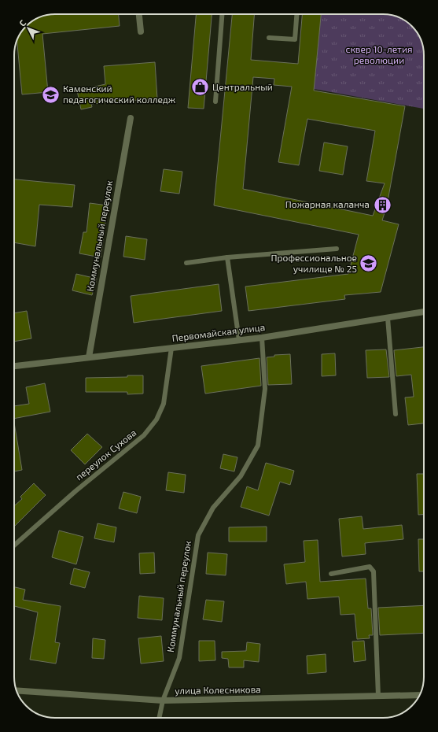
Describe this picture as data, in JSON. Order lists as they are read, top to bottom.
{
  "streets": {
    "street": ["Коммунальный переулок", "Первомайская улица", "улица Колесникова"],
    "lane": ["переулок Сухова"]
  },
  "crossings": [
    ["Коммунальный переулок", "Первомайская улица"],
    ["Коммунальный переулок", "улица Колесникова"],
    ["Первомайская улица", "переулок Сухова"]
  ],
  "parks": ["сквер 10-летия революции"],
  "places": {
    "shop": ["Центральный"],
    "school or university": ["Каменский педагогический колледж", "Профессиональное училище № 25"],
    "building": ["Пожарная каланча"]
  },
  "north": "top left"
}
